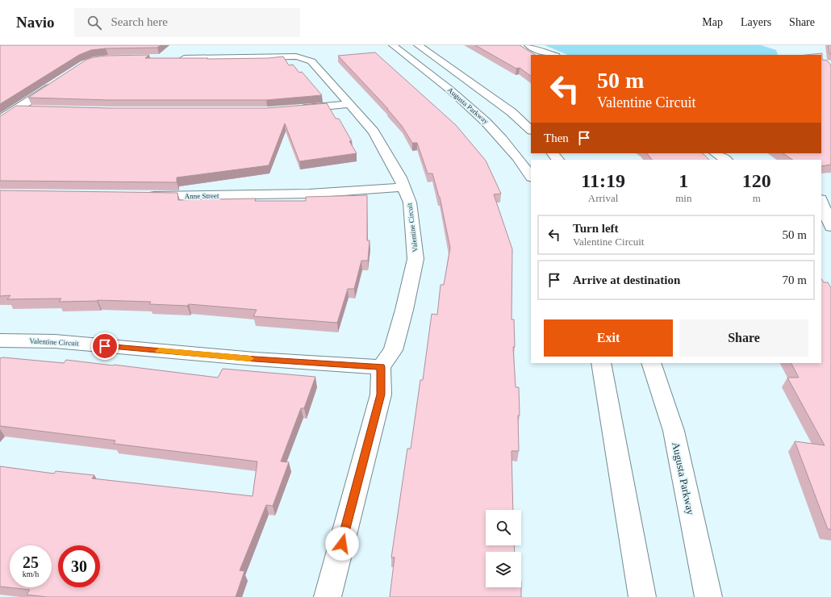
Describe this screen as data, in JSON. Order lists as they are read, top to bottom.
{
  "streets": {
    "street": ["Augusta Parkway", "Anne Street", "Valentine Circuit"]
  },
  "crossings": [
    ["Anne Street", "Valentine Circuit"]
  ],
  "page": {
    "header": "Navio",
    "search": "Search here",
    "nav": ["Map", "Layers", "Share"],
    "turn": ["50 m", "Valentine Circuit"],
    "then": "Then",
    "eta": [
      "11:19",
      "Arrival",
      "1",
      "min",
      "120",
      "m"
    ],
    "list": [
      {
        "name": "Turn left",
        "note": "Valentine Circuit",
        "value": "50 m"
      },
      {
        "name": "Arrive at destination",
        "value": "70 m"
      }
    ],
    "buttons": ["Exit", "Share"],
    "speed": "25 km/h",
    "limit": "30"
  }
}
